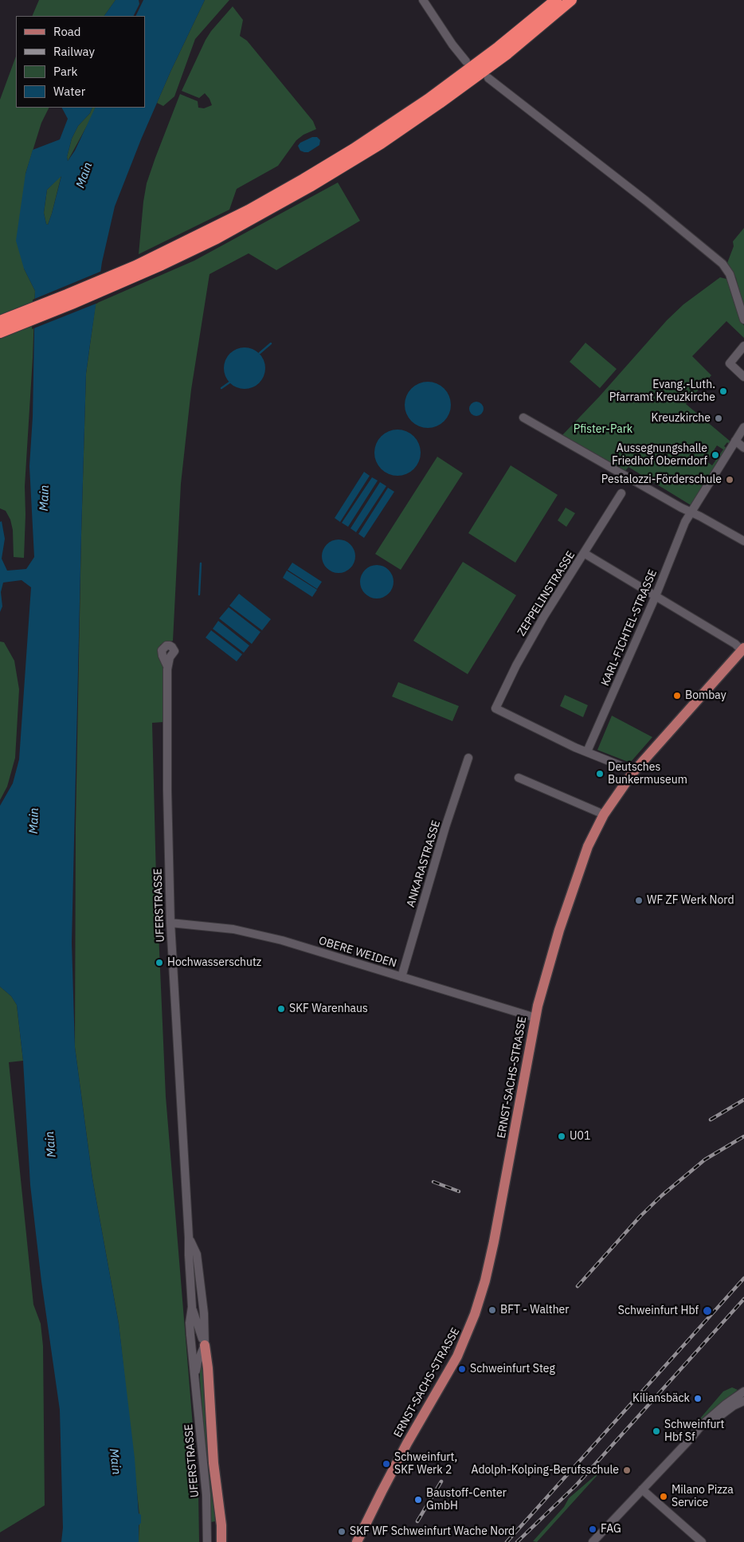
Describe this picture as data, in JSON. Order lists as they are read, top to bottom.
{
  "streets": {
    "main road": ["ERNST-SACHS-STRASSE"],
    "street": [
      "ZEPPELINSTRASSE",
      "KARL-FICHTEL-STRASSE",
      "ANKARASTRASSE",
      "UFERSTRASSE",
      "OBERE WEIDEN"
    ]
  },
  "crossings": [
    ["ZEPPELINSTRASSE", "KARL-FICHTEL-STRASSE"],
    ["ANKARASTRASSE", "OBERE WEIDEN"],
    ["UFERSTRASSE", "OBERE WEIDEN"],
    ["OBERE WEIDEN", "ERNST-SACHS-STRASSE"]
  ],
  "water": ["Main"],
  "parks": ["Pfister-Park"],
  "places": [
    "Evang.-Luth. Pfarramt Kreuzkirche",
    "Kreuzkirche",
    "Aussegnungshalle Friedhof Oberndorf",
    "Pestalozzi-Förderschule",
    "Bombay",
    "Deutsches Bunkermuseum",
    "WF ZF Werk Nord",
    "Hochwasserschutz",
    "SKF Warenhaus",
    "U01",
    "BFT - Walther",
    "Schweinfurt Hbf",
    "Schweinfurt Steg",
    "Kiliansbäck",
    "Schweinfurt Hbf Sf",
    "Schweinfurt, SKF Werk 2",
    "Adolph-Kolping-Berufsschule",
    "Milano Pizza Service",
    "Baustoff-Center GmbH",
    "FAG",
    "SKF WF Schweinfurt Wache Nord"
  ],
  "legend": [
    "Road",
    "Railway",
    "Park",
    "Water"
  ]
}
